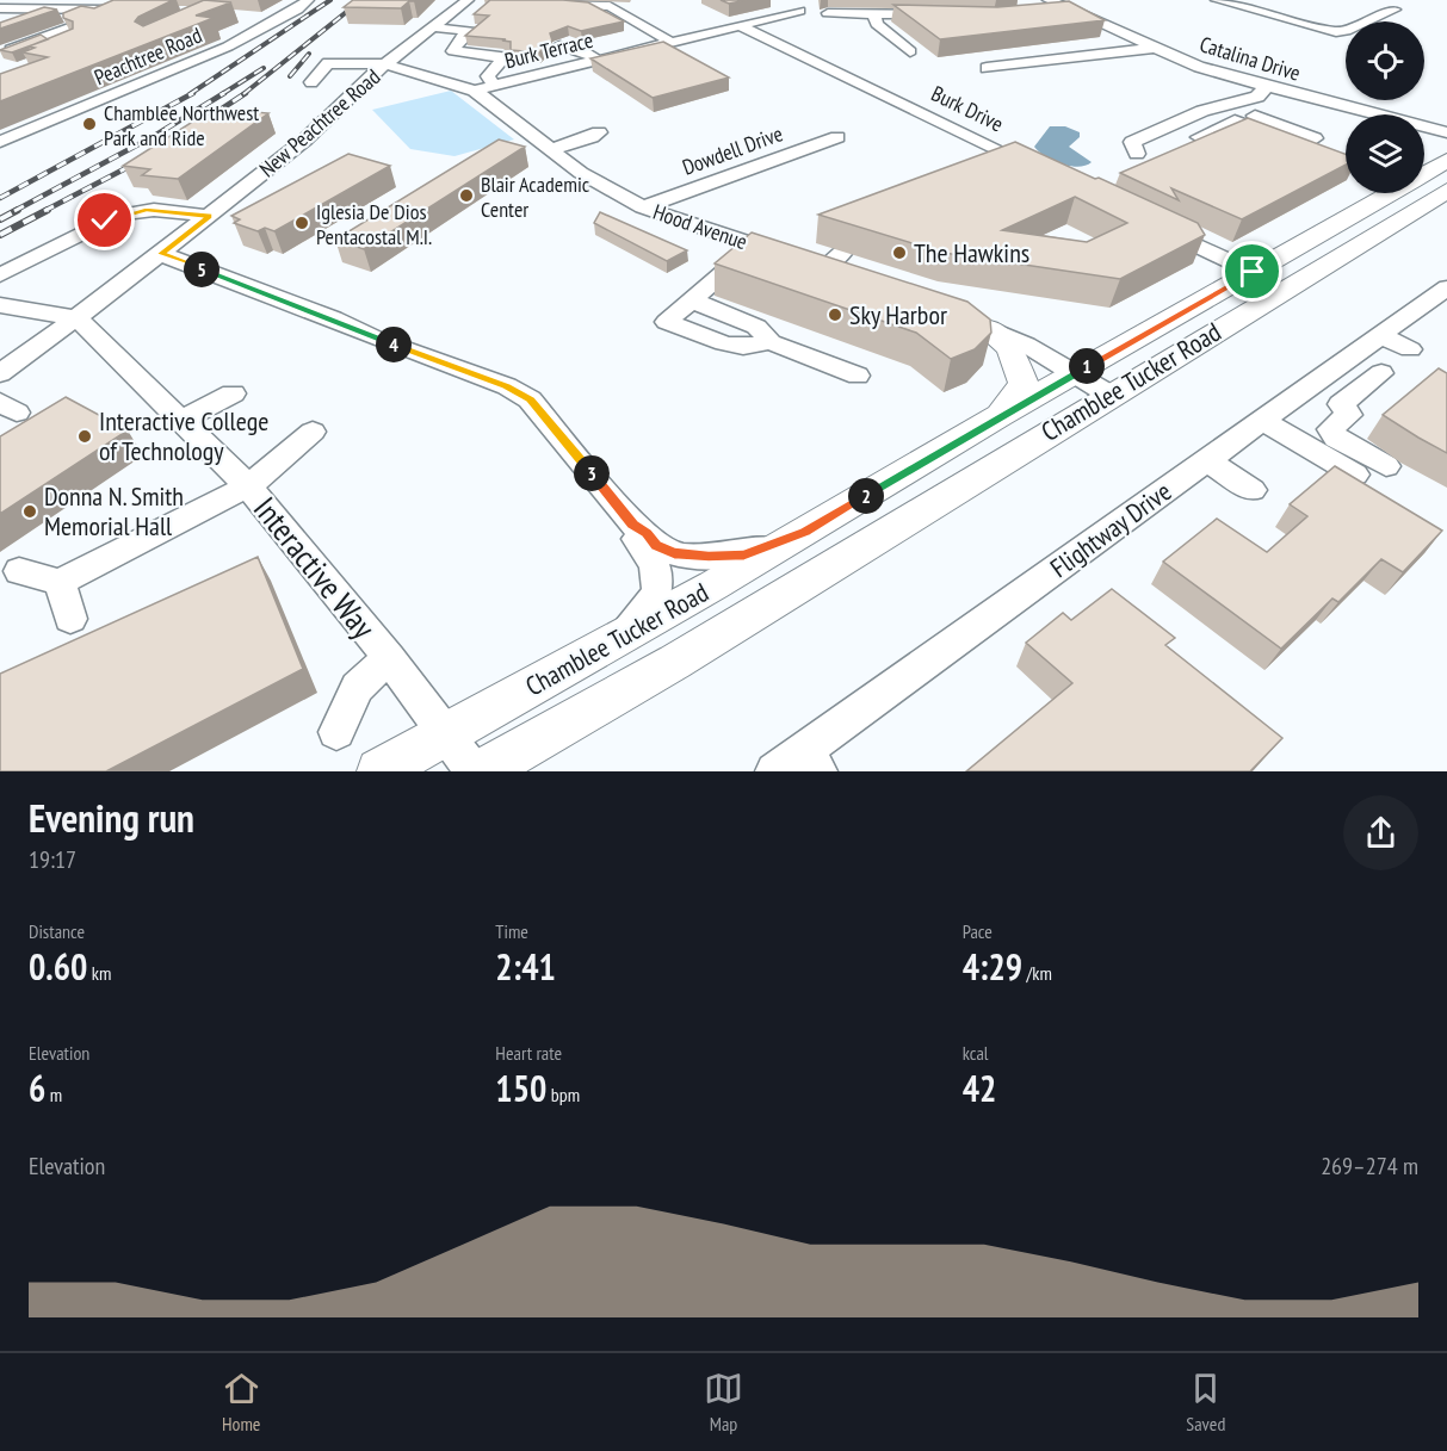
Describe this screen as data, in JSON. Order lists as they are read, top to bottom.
{
  "streets": {
    "main road": ["Chamblee Tucker Road"],
    "street": [
      "Burk Terrace",
      "Peachtree Road",
      "Catalina Drive",
      "Burk Drive",
      "New Peachtree Road",
      "Dowdell Drive",
      "Hood Avenue",
      "Flightway Drive",
      "Interactive Way"
    ]
  },
  "crossings": [
    ["Burk Terrace", "Burk Drive"],
    ["Burk Terrace", "Hood Avenue"],
    ["New Peachtree Road", "Hood Avenue"],
    ["New Peachtree Road", "Interactive Way"],
    ["Dowdell Drive", "Hood Avenue"],
    ["Chamblee Tucker Road", "Interactive Way"]
  ],
  "places": [
    "Chamblee Northwest Park and Ride",
    "Blair Academic Center",
    "Iglesia De Dios Pentacostal M.I.",
    "The Hawkins",
    "Sky Harbor",
    "Interactive College of Technology",
    "Donna N. Smith Memorial Hall"
  ],
  "page": {
    "pins": [
      "5",
      "4",
      "1",
      "3",
      "2"
    ],
    "heading": ["Evening run", "19:17"],
    "stats": [
      ["Distance", "0.60 km"],
      ["Time", "2:41"],
      ["Pace", "4:29 /km"],
      ["Elevation", "6 m"],
      ["Heart rate", "150 bpm"],
      ["kcal", "42"]
    ],
    "chart": ["Elevation", "269–274 m"],
    "tabs": ["Home", "Map", "Saved"]
  }
}
